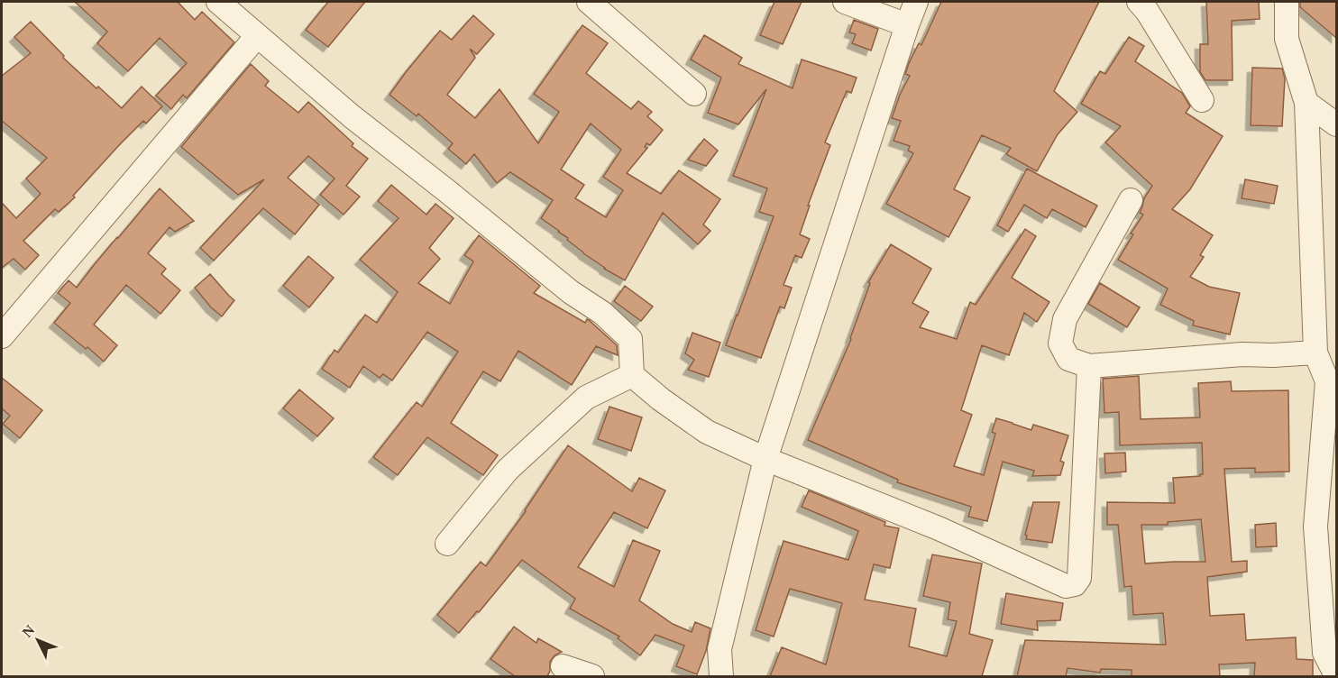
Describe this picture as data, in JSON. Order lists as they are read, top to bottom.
{
  "north": "top left"
}
